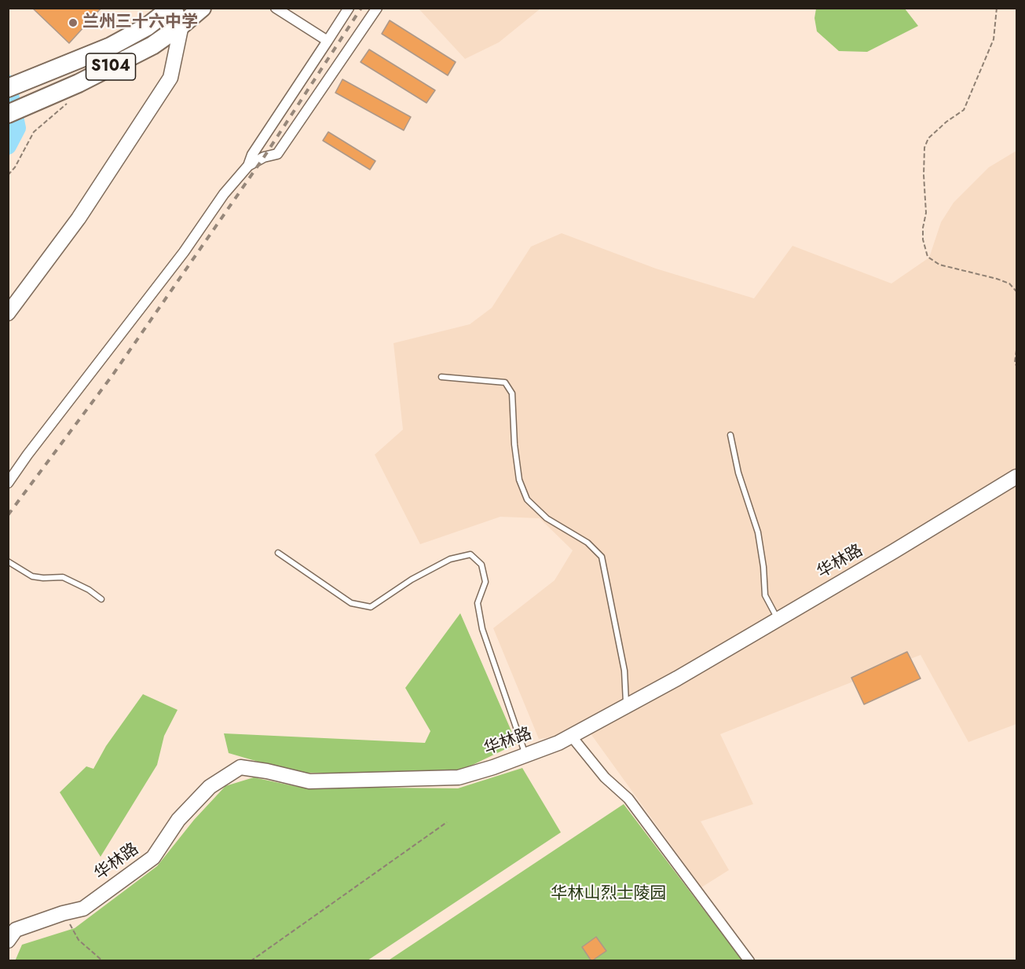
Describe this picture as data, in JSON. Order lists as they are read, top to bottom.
{
  "streets": {
    "highway": ["S104"],
    "street": ["华林路"]
  },
  "parks": ["华林山烈士陵园"],
  "places": ["兰州三十六中学"]
}
